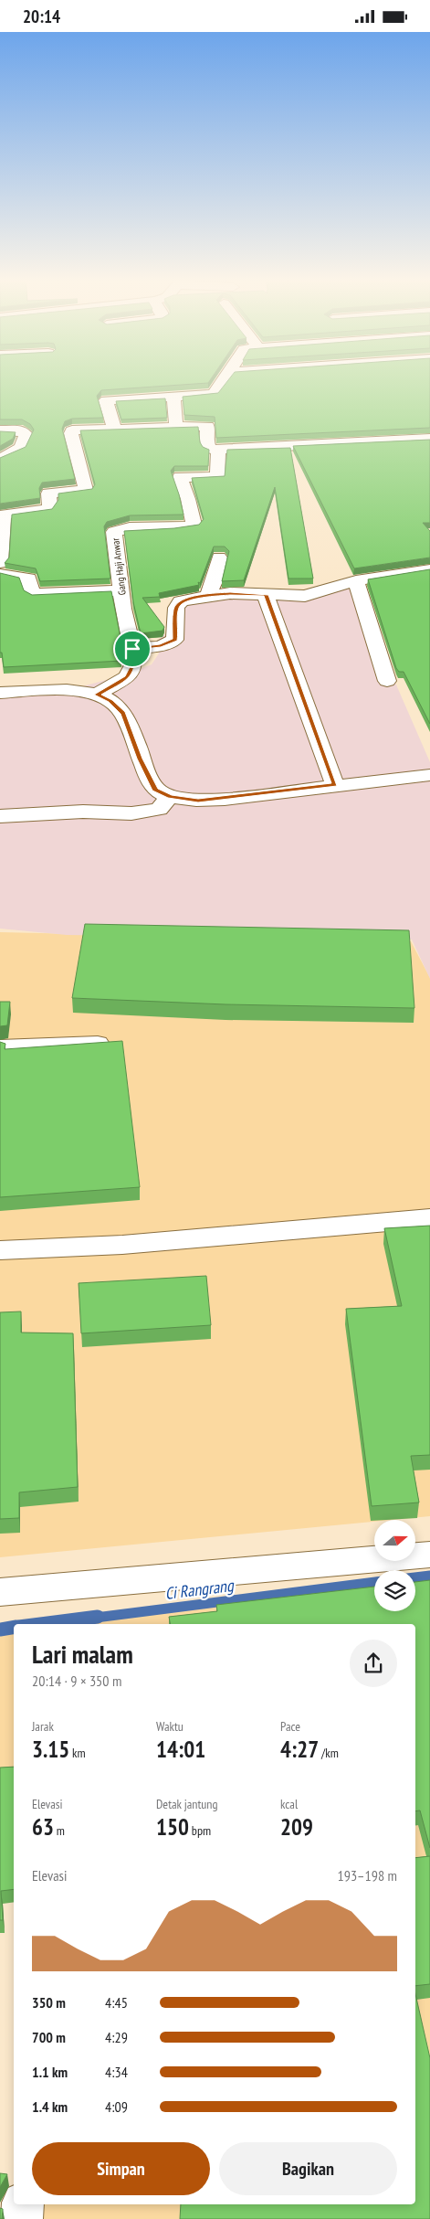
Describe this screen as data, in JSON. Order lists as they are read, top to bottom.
{
  "streets": {
    "street": ["Gang Haji Anwar"]
  },
  "water": ["Ci Rangrang"],
  "north": "right",
  "page": {
    "status": "20:14",
    "heading": ["Lari malam", "20:14 · 9 × 350 m"],
    "stats": [
      ["Jarak", "3.15 km"],
      ["Waktu", "14:01"],
      ["Pace", "4:27 /km"],
      ["Elevasi", "63 m"],
      ["Detak jantung", "150 bpm"],
      ["kcal", "209"]
    ],
    "chart": ["Elevasi", "193–198 m"],
    "list": [
      {
        "name": "350 m",
        "note": "4:45"
      },
      {
        "name": "700 m",
        "note": "4:29"
      },
      {
        "name": "1.1 km",
        "note": "4:34"
      },
      {
        "name": "1.4 km",
        "note": "4:09"
      }
    ],
    "buttons": ["Simpan", "Bagikan"]
  }
}
